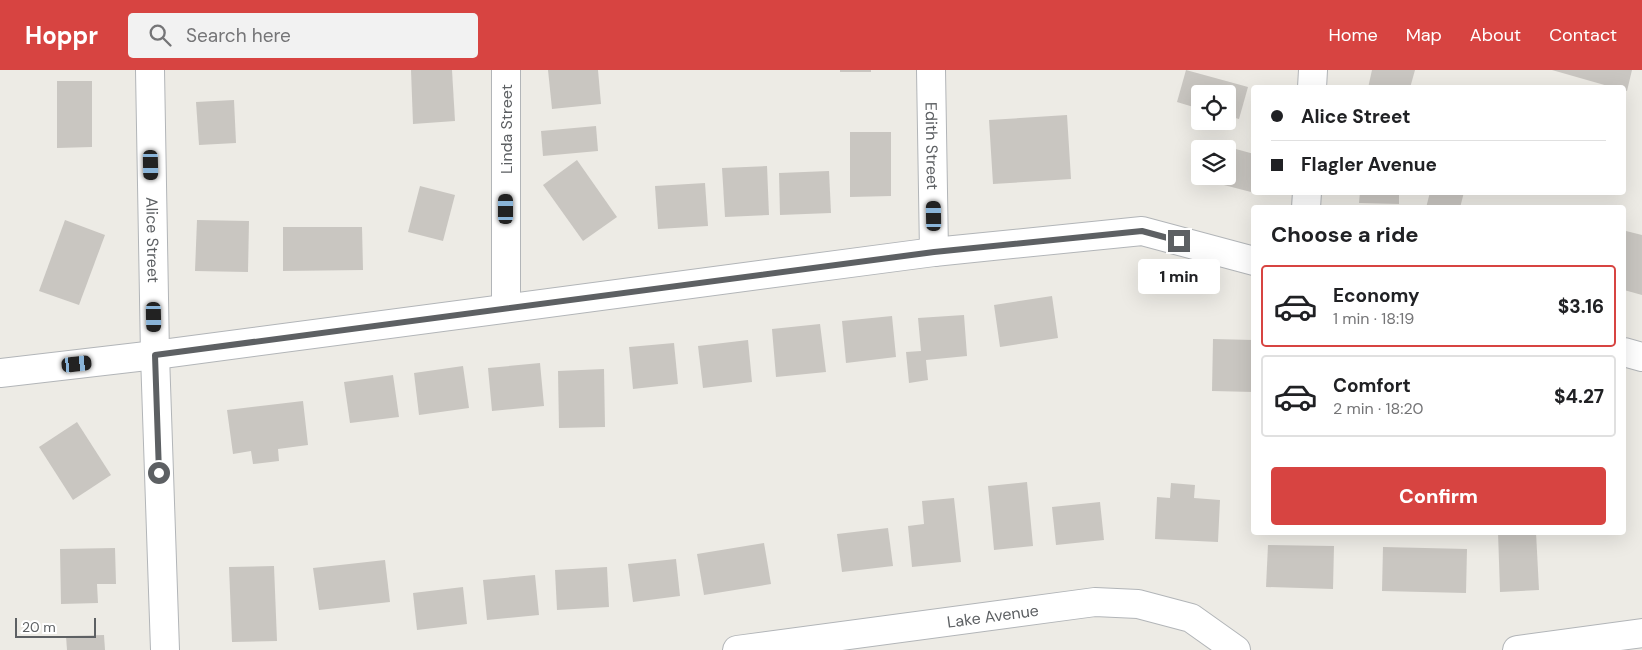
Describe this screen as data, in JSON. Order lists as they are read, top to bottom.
{
  "streets": {
    "street": [
      "Linda Street",
      "Edith Street",
      "Alice Street",
      "Lake Avenue"
    ]
  },
  "scale_bar": "20 m",
  "page": {
    "header": "Hoppr",
    "search": "Search here",
    "nav": [
      "Home",
      "Map",
      "About",
      "Contact"
    ],
    "banner": ["Alice Street", "Flagler Avenue"],
    "heading": "Choose a ride",
    "bubble": "1 min",
    "list": [
      {
        "name": "Economy",
        "note": "1 min · 18:19",
        "value": "$3.16"
      },
      {
        "name": "Comfort",
        "note": "2 min · 18:20",
        "value": "$4.27"
      }
    ],
    "buttons": "Confirm",
    "scale": "20 m"
  }
}
